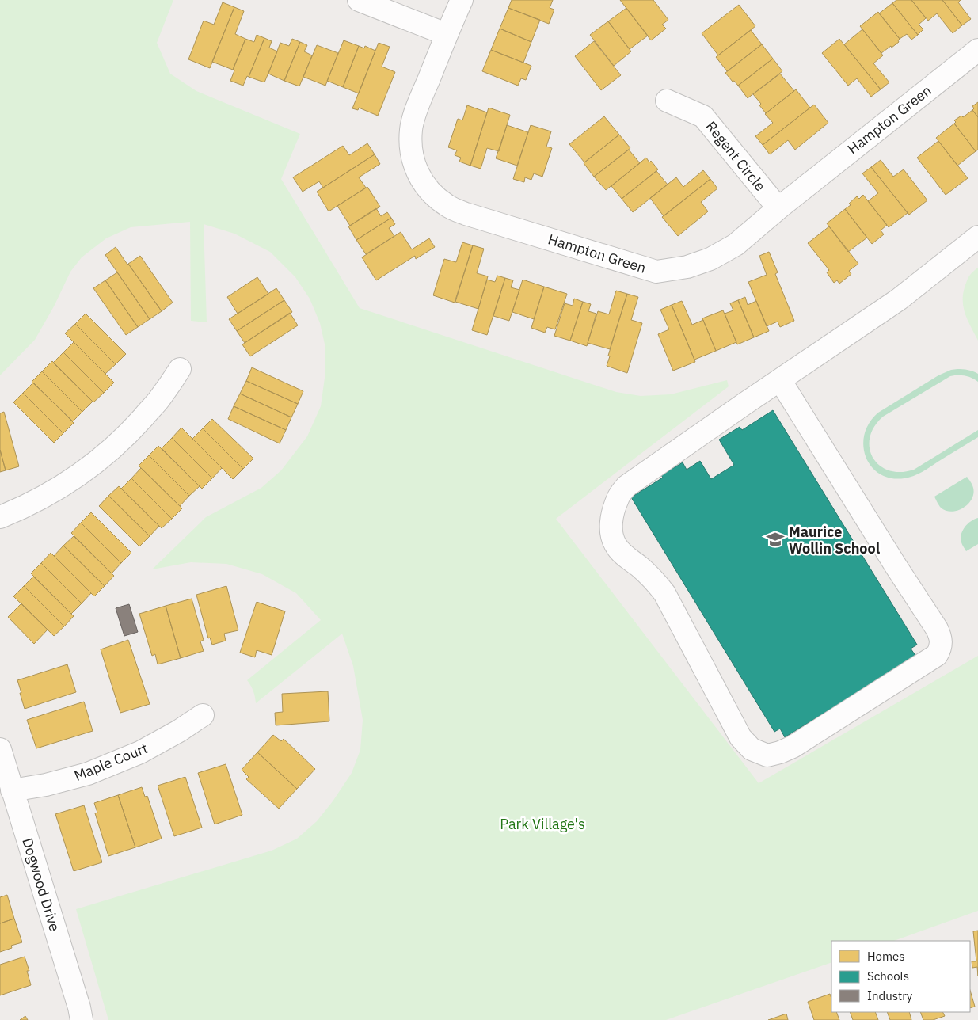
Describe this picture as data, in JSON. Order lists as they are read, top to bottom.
{
  "streets": {
    "street": [
      "Hampton Green",
      "Regent Circle",
      "Maple Court",
      "Dogwood Drive"
    ]
  },
  "crossings": [
    ["Hampton Green", "Regent Circle"],
    ["Maple Court", "Dogwood Drive"]
  ],
  "parks": ["Park Village's"],
  "places": {
    "school or university": ["Maurice Wollin School"]
  },
  "legend": ["Homes", "Schools", "Industry"]
}
